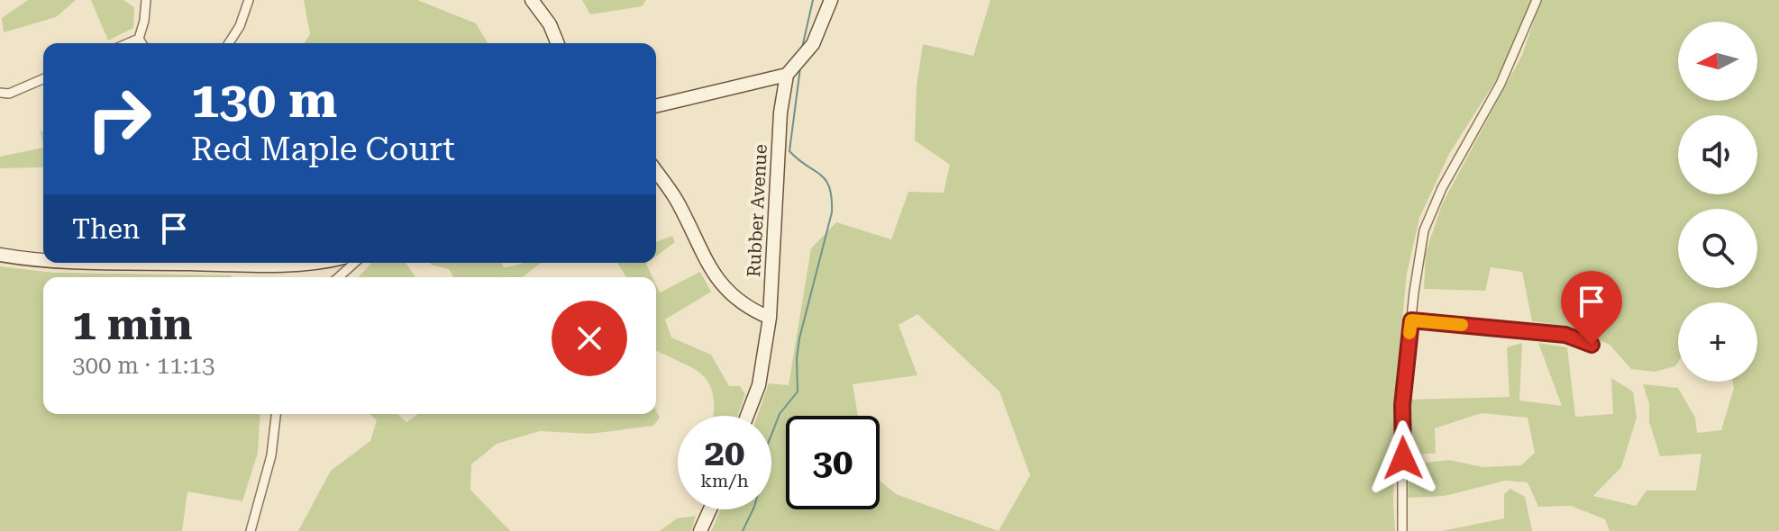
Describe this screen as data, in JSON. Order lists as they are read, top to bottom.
{
  "streets": {
    "street": ["Rubber Avenue"]
  },
  "north": "left",
  "page": {
    "map_buttons": "+",
    "turn": ["130 m", "Red Maple Court"],
    "then": "Then",
    "heading": ["1 min", "300 m · 11:13"],
    "speed": "20 km/h",
    "limit": "30"
  }
}
